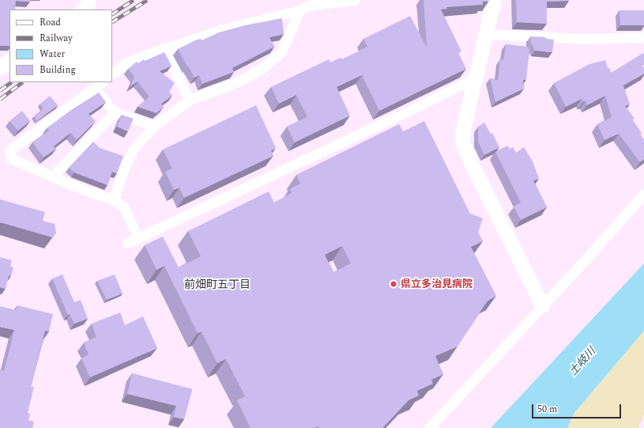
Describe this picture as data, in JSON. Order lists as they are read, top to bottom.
{
  "districts": ["前畑町五丁目"],
  "water": ["土岐川"],
  "places": ["県立多治見病院"],
  "legend": [
    "Road",
    "Railway",
    "Water",
    "Building"
  ],
  "scale_bar": "50 m"
}
